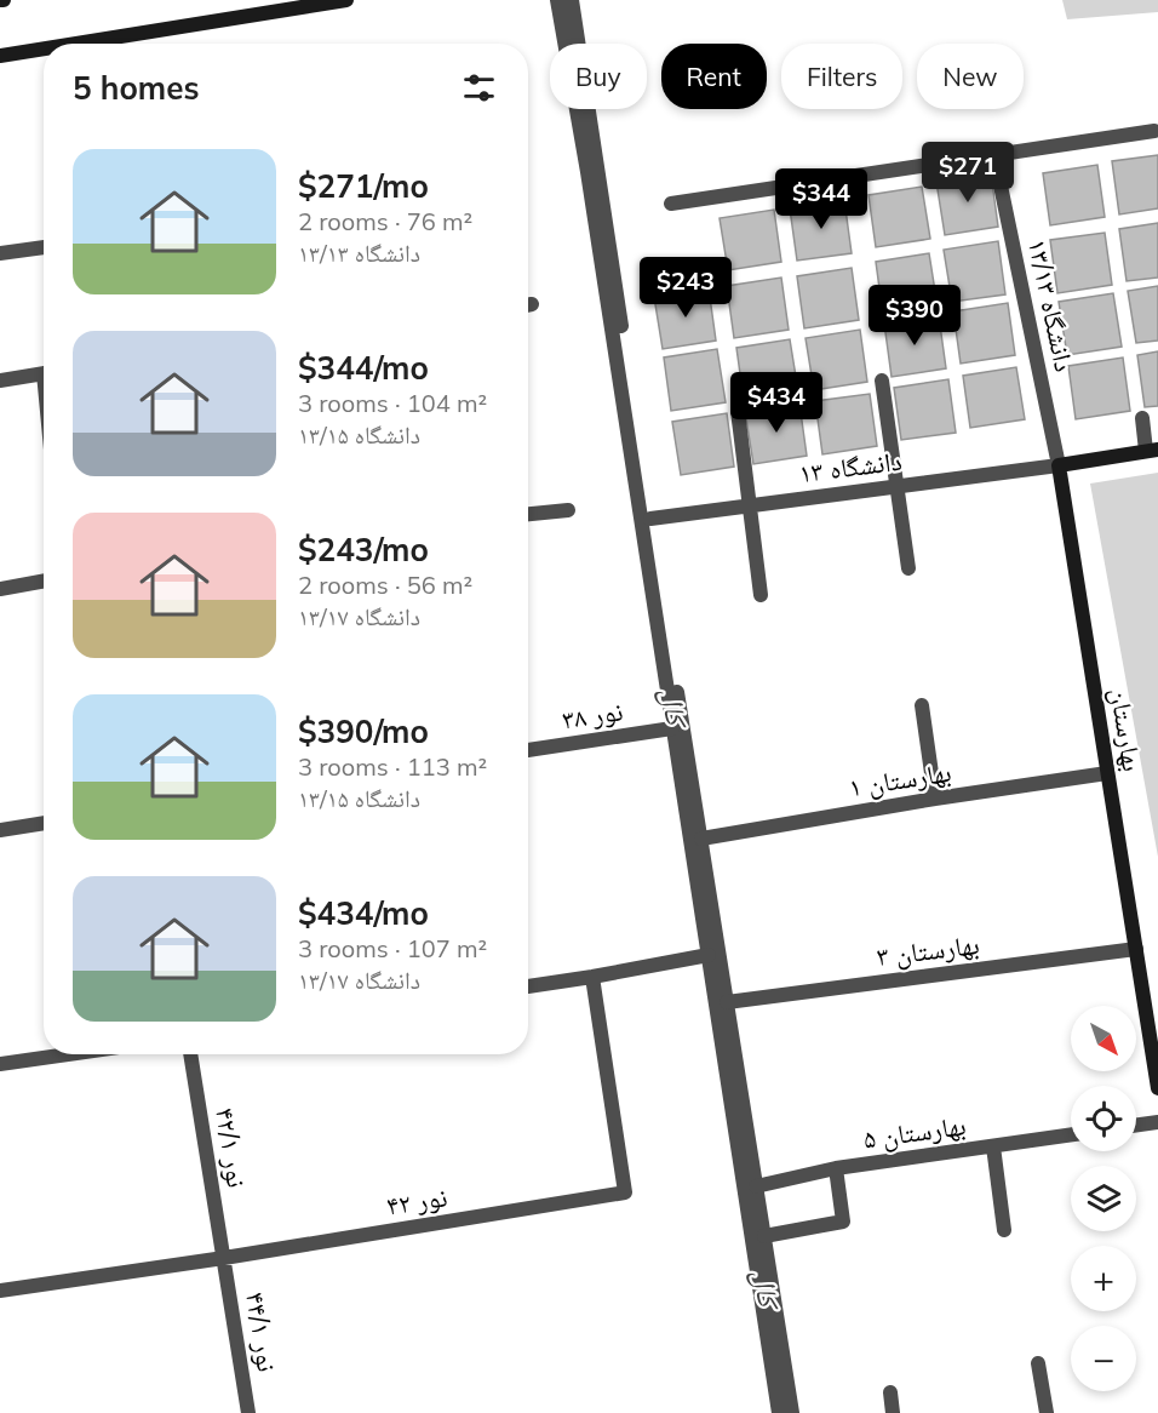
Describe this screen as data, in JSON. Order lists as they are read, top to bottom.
{
  "streets": {
    "street": [
      "دانشگاه ۱۳/۱۳",
      "دانشگاه ۱۳",
      "نور ۳۸",
      "بهارستان",
      "بهارستان ۱",
      "بهارستان ۳",
      "بهارستان ۵",
      "نور ۴۲/۱",
      "نور ۴۲",
      "نور ۴۴/۱"
    ]
  },
  "crossings": [
    ["دانشگاه ۱۳/۱۳", "دانشگاه ۱۳"],
    ["دانشگاه ۱۳/۱۳", "بهارستان"],
    ["دانشگاه ۱۳", "بهارستان"],
    ["بهارستان", "بهارستان ۱"],
    ["بهارستان", "بهارستان ۳"],
    ["نور ۴۲/۱", "نور ۴۲"],
    ["نور ۴۲/۱", "نور ۴۴/۱"],
    ["نور ۴۲", "نور ۴۴/۱"]
  ],
  "water": ["کال"],
  "north": "bottom right",
  "page": {
    "chip": [
      "Buy",
      "Rent",
      "Filters",
      "New"
    ],
    "heading": "5 homes",
    "list": [
      {
        "name": "$271/mo",
        "note": "2 rooms · 76 m² · دانشگاه ۱۳/۱۳"
      },
      {
        "name": "$344/mo",
        "note": "3 rooms · 104 m² · دانشگاه ۱۳/۱۵"
      },
      {
        "name": "$243/mo",
        "note": "2 rooms · 56 m² · دانشگاه ۱۳/۱۷"
      },
      {
        "name": "$390/mo",
        "note": "3 rooms · 113 m² · دانشگاه ۱۳/۱۵"
      },
      {
        "name": "$434/mo",
        "note": "3 rooms · 107 m² · دانشگاه ۱۳/۱۷"
      }
    ],
    "price": [
      "$271",
      "$344",
      "$243",
      "$390",
      "$434"
    ],
    "map_buttons": ["+", "−"]
  }
}
